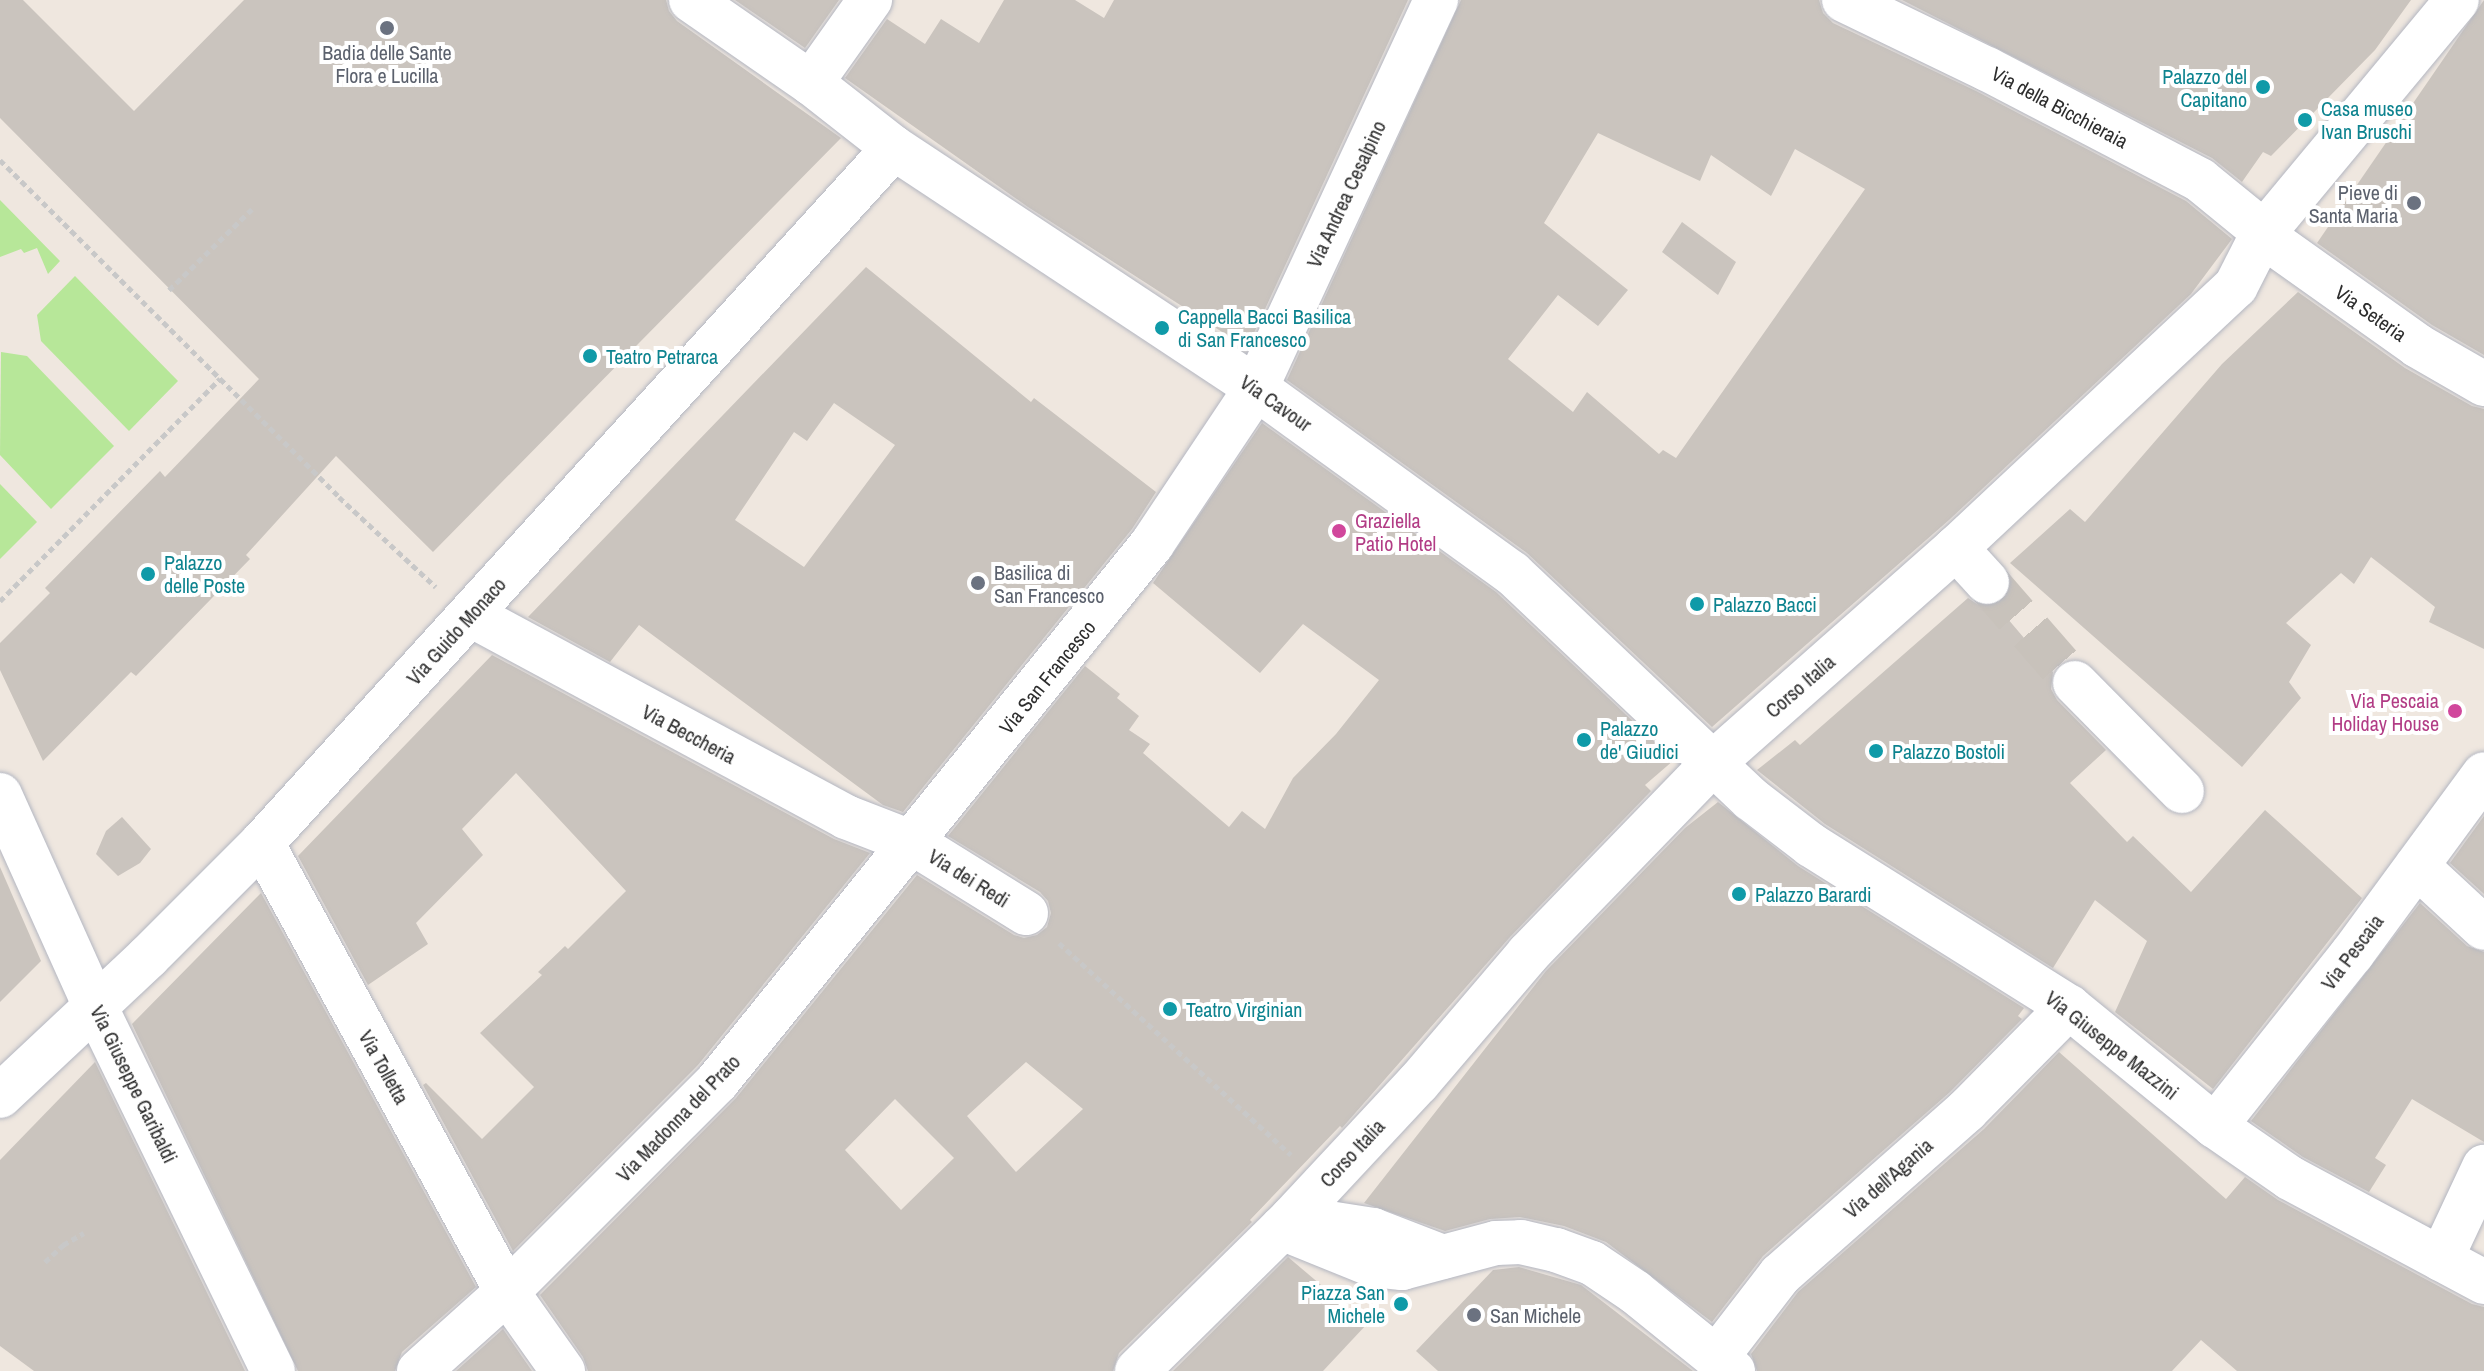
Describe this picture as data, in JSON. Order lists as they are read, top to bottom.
{
  "streets": {
    "street": [
      "Via della Bicchieraia",
      "Via Andrea Cesalpino",
      "Via Seteria",
      "Via Cavour",
      "Via Guido Monaco",
      "Via San Francesco",
      "Corso Italia",
      "Via Beccheria",
      "Via dei Redi",
      "Via Pescaia",
      "Via Giuseppe Mazzini",
      "Via Tolletta",
      "Via Giuseppe Garibaldi",
      "Via Madonna del Prato",
      "Via dell'Agania"
    ]
  },
  "crossings": [
    ["Via della Bicchieraia", "Via Seteria"],
    ["Via della Bicchieraia", "Corso Italia"],
    ["Via Andrea Cesalpino", "Via Cavour"],
    ["Via Andrea Cesalpino", "Via San Francesco"],
    ["Via Seteria", "Corso Italia"],
    ["Via Cavour", "Via Guido Monaco"],
    ["Via Cavour", "Via San Francesco"],
    ["Via Cavour", "Corso Italia"],
    ["Via Cavour", "Via Giuseppe Mazzini"],
    ["Via Guido Monaco", "Via Beccheria"],
    ["Via Guido Monaco", "Via Tolletta"],
    ["Via Guido Monaco", "Via Giuseppe Garibaldi"],
    ["Via San Francesco", "Via Beccheria"],
    ["Via San Francesco", "Via dei Redi"],
    ["Via San Francesco", "Via Madonna del Prato"],
    ["Corso Italia", "Via Giuseppe Mazzini"],
    ["Via Beccheria", "Via dei Redi"],
    ["Via Beccheria", "Via Madonna del Prato"],
    ["Via dei Redi", "Via Madonna del Prato"],
    ["Via Pescaia", "Via Giuseppe Mazzini"],
    ["Via Giuseppe Mazzini", "Via dell'Agania"],
    ["Via Tolletta", "Via Madonna del Prato"]
  ],
  "places": [
    "Badia delle Sante Flora e Lucilla",
    "Palazzo del Capitano",
    "Casa museo Ivan Bruschi",
    "Pieve di Santa Maria",
    "Cappella Bacci Basilica di San Francesco",
    "Teatro Petrarca",
    "Graziella Patio Hotel",
    "Palazzo delle Poste",
    "Basilica di San Francesco",
    "Palazzo Bacci",
    "Via Pescaia Holiday House",
    "Palazzo de' Giudici",
    "Palazzo Bostoli",
    "Palazzo Barardi",
    "Teatro Virginian",
    "Piazza San Michele",
    "San Michele"
  ]
}
